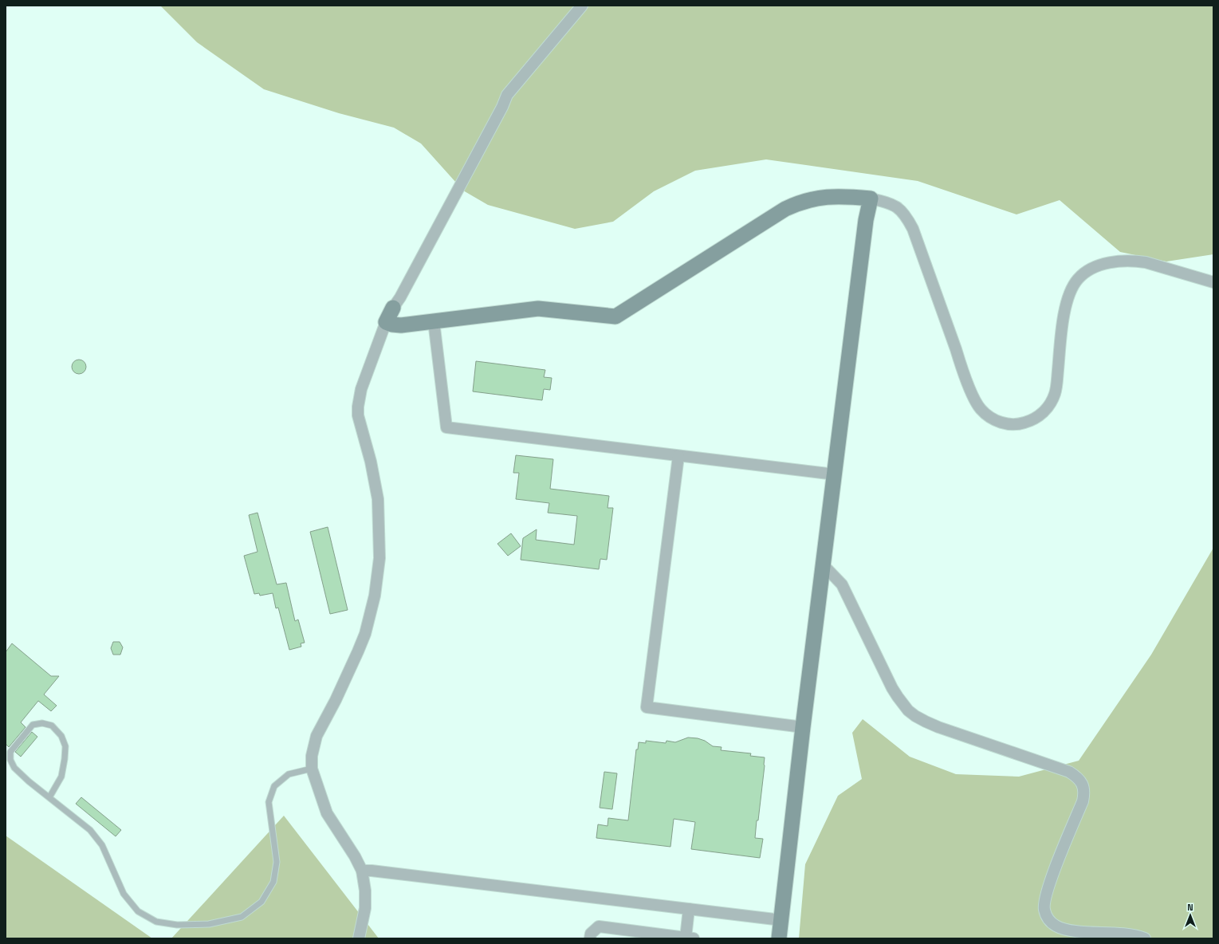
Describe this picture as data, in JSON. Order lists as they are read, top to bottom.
{
  "north": "top"
}
